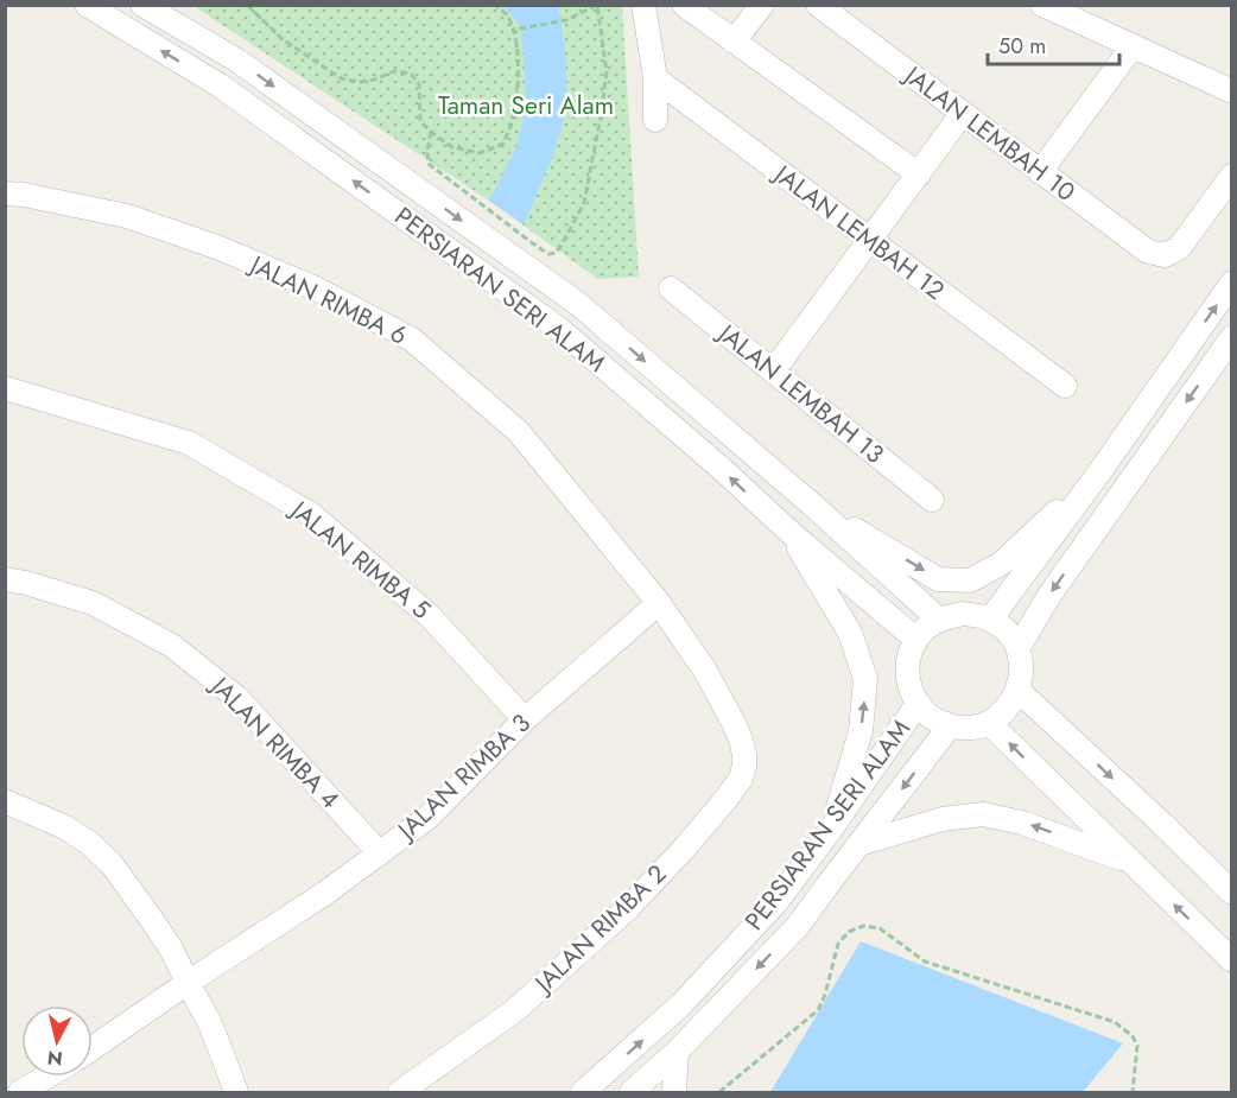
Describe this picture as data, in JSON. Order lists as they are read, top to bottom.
{
  "streets": {
    "street": [
      "JALAN LEMBAH 10",
      "JALAN LEMBAH 12",
      "PERSIARAN SERI ALAM",
      "JALAN RIMBA 6",
      "JALAN LEMBAH 13",
      "JALAN RIMBA 5",
      "JALAN RIMBA 4",
      "JALAN RIMBA 3",
      "JALAN RIMBA 2"
    ]
  },
  "crossings": [
    ["JALAN RIMBA 6", "JALAN RIMBA 3"],
    ["JALAN RIMBA 6", "JALAN RIMBA 2"],
    ["JALAN RIMBA 5", "JALAN RIMBA 3"],
    ["JALAN RIMBA 4", "JALAN RIMBA 3"]
  ],
  "parks": ["Taman Seri Alam"],
  "scale_bar": "50 m",
  "north": "bottom"
}
